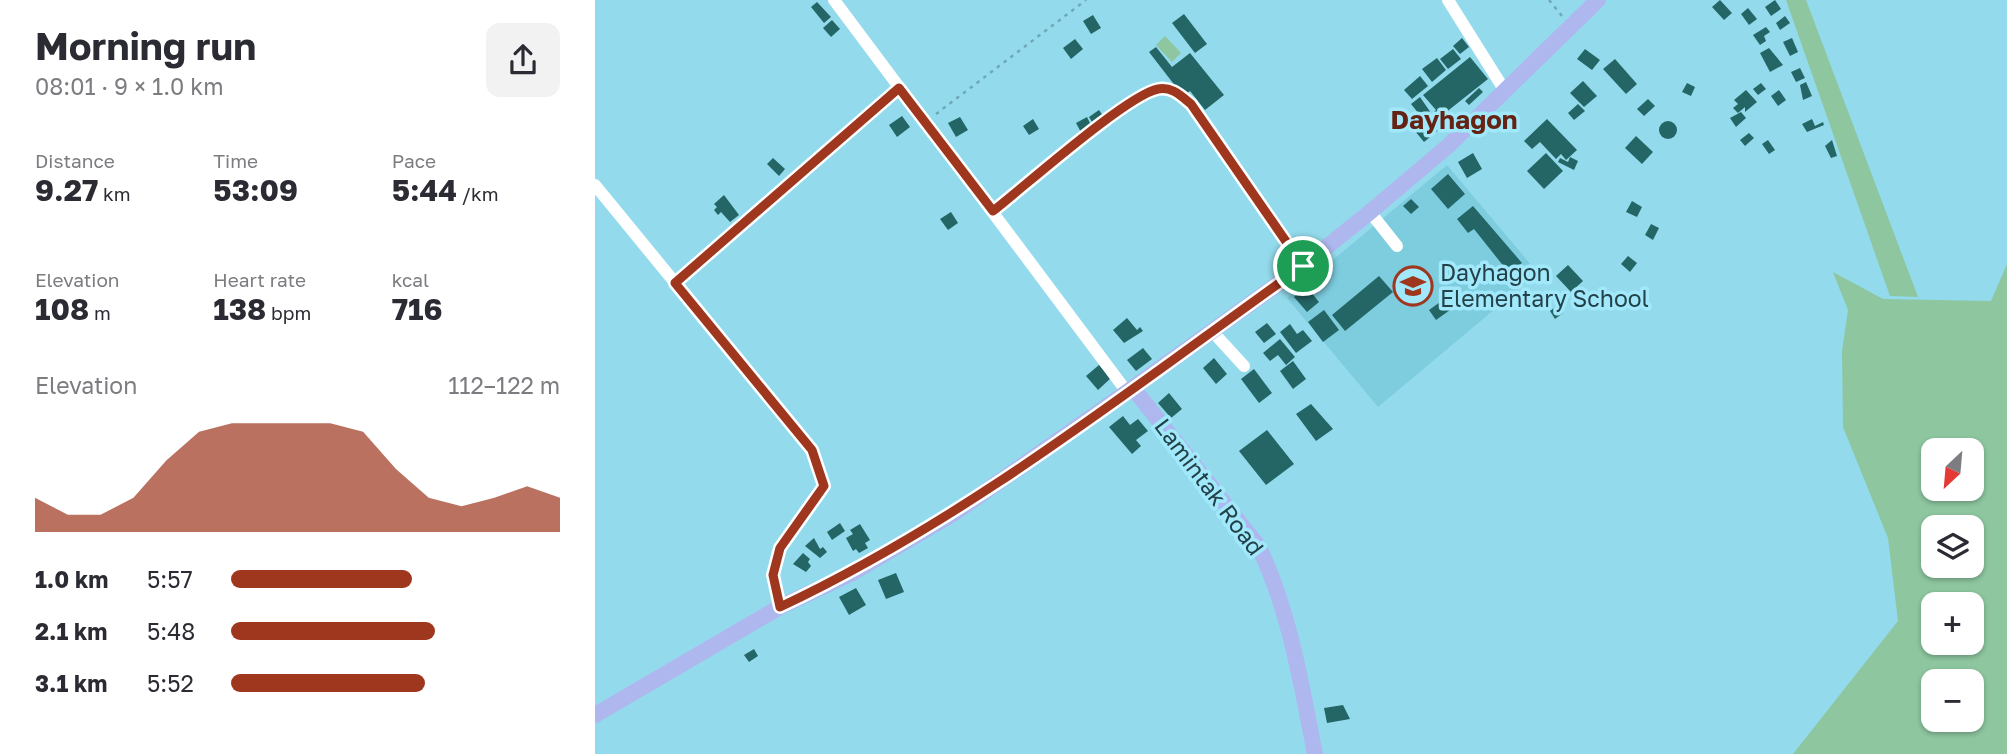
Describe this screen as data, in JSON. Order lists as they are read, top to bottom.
{
  "streets": {
    "main road": ["Lamintak Road"]
  },
  "districts": ["Dayhagon"],
  "places": {
    "school or university": ["Dayhagon Elementary School"]
  },
  "north": "bottom left",
  "page": {
    "heading": ["Morning run", "08:01 · 9 × 1.0 km"],
    "stats": [
      ["Distance", "9.27 km"],
      ["Time", "53:09"],
      ["Pace", "5:44 /km"],
      ["Elevation", "108 m"],
      ["Heart rate", "138 bpm"],
      ["kcal", "716"]
    ],
    "chart": ["Elevation", "112–122 m"],
    "map_buttons": ["+", "−"],
    "list": [
      {
        "name": "1.0 km",
        "note": "5:57"
      },
      {
        "name": "2.1 km",
        "note": "5:48"
      },
      {
        "name": "3.1 km",
        "note": "5:52"
      }
    ]
  }
}
